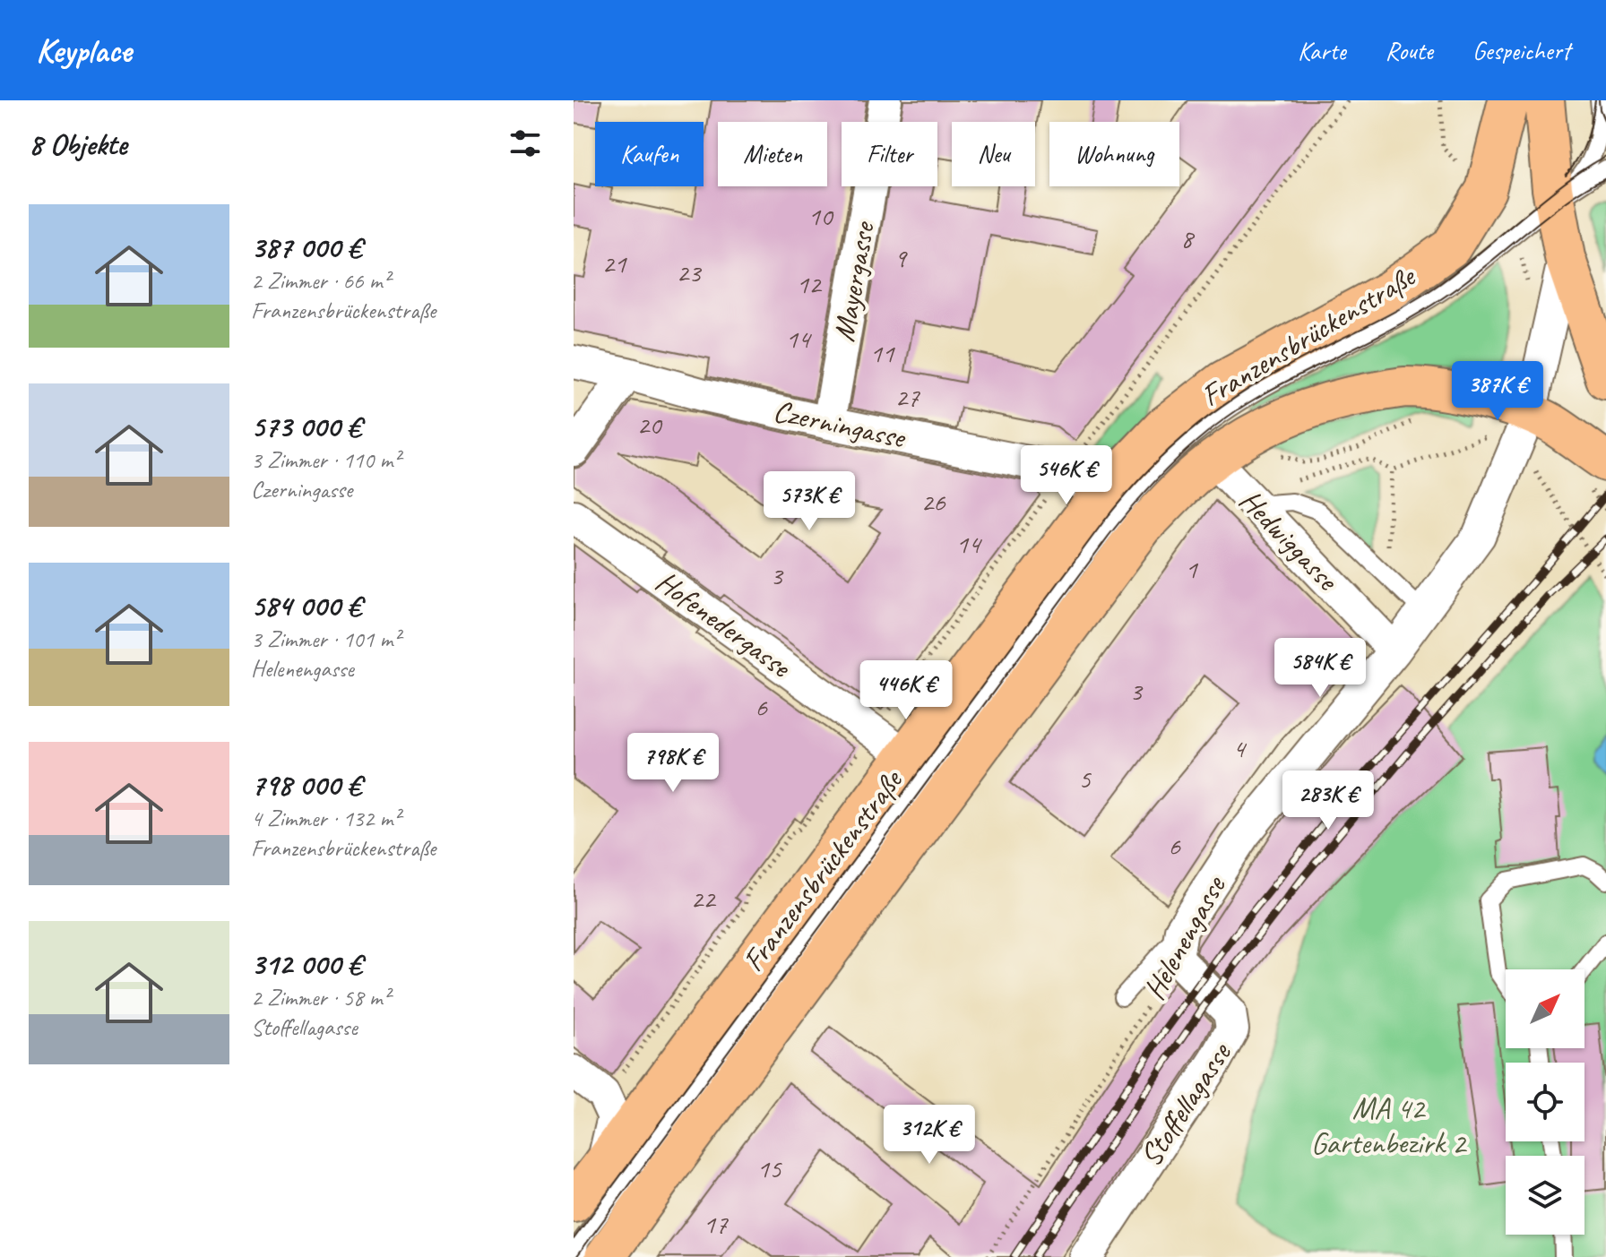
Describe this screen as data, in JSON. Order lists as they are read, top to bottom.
{
  "streets": {
    "main road": ["Franzensbrückenstraße"],
    "street": [
      "Mayergasse",
      "Czerningasse",
      "Hedwiggasse",
      "Hofenedergasse",
      "Helenengasse",
      "Stoffellagasse"
    ]
  },
  "crossings": [
    ["Mayergasse", "Czerningasse"],
    ["Franzensbrückenstraße", "Czerningasse"],
    ["Franzensbrückenstraße", "Hedwiggasse"],
    ["Franzensbrückenstraße", "Hofenedergasse"],
    ["Franzensbrückenstraße", "Helenengasse"],
    ["Hedwiggasse", "Helenengasse"],
    ["Helenengasse", "Stoffellagasse"]
  ],
  "parks": ["MA 42 Gartenbezirk 2"],
  "house_numbers": [
    "10",
    "8",
    "9",
    "21",
    "23",
    "12",
    "14",
    "11",
    "27",
    "20",
    "26",
    "14",
    "1",
    "3",
    "3",
    "6",
    "4",
    "5",
    "6",
    "22",
    "15",
    "17"
  ],
  "north": "top right",
  "page": {
    "header": "Keyplace",
    "nav": ["Karte", "Route", "Gespeichert"],
    "heading": "8 Objekte",
    "chip": [
      "Kaufen",
      "Mieten",
      "Filter",
      "Neu",
      "Wohnung"
    ],
    "list": [
      {
        "name": "387 000 €",
        "note": "2 Zimmer · 66 m² · Franzensbrückenstraße"
      },
      {
        "name": "573 000 €",
        "note": "3 Zimmer · 110 m² · Czerningasse"
      },
      {
        "name": "584 000 €",
        "note": "3 Zimmer · 101 m² · Helenengasse"
      },
      {
        "name": "798 000 €",
        "note": "4 Zimmer · 132 m² · Franzensbrückenstraße"
      },
      {
        "name": "312 000 €",
        "note": "2 Zimmer · 58 m² · Stoffellagasse"
      }
    ],
    "price": [
      "387K €",
      "546K €",
      "573K €",
      "584K €",
      "446K €",
      "798K €",
      "283K €",
      "312K €"
    ]
  }
}
